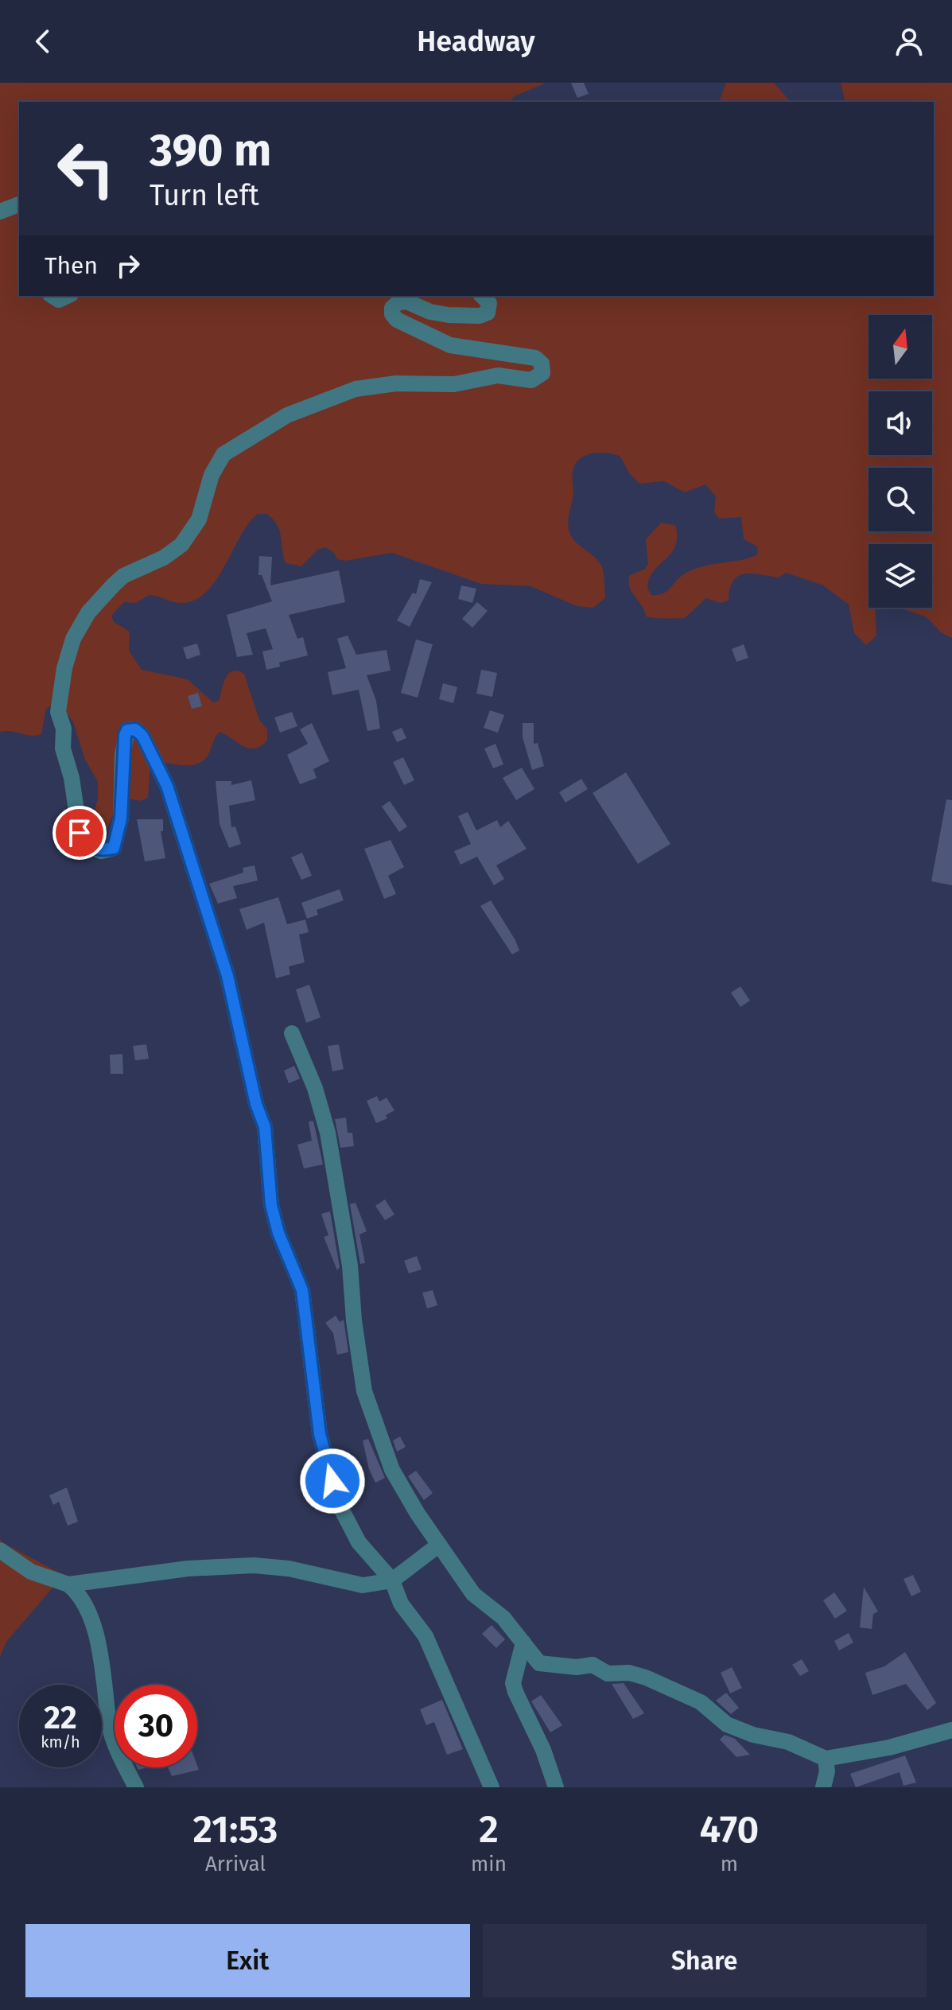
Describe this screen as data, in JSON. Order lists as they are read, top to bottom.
{
  "north": "top",
  "page": {
    "header": "Headway",
    "turn": ["390 m", "Turn left"],
    "then": "Then",
    "speed": "22 km/h",
    "limit": "30",
    "eta": [
      "21:53",
      "Arrival",
      "2",
      "min",
      "470",
      "m"
    ],
    "buttons": ["Exit", "Share"]
  }
}
